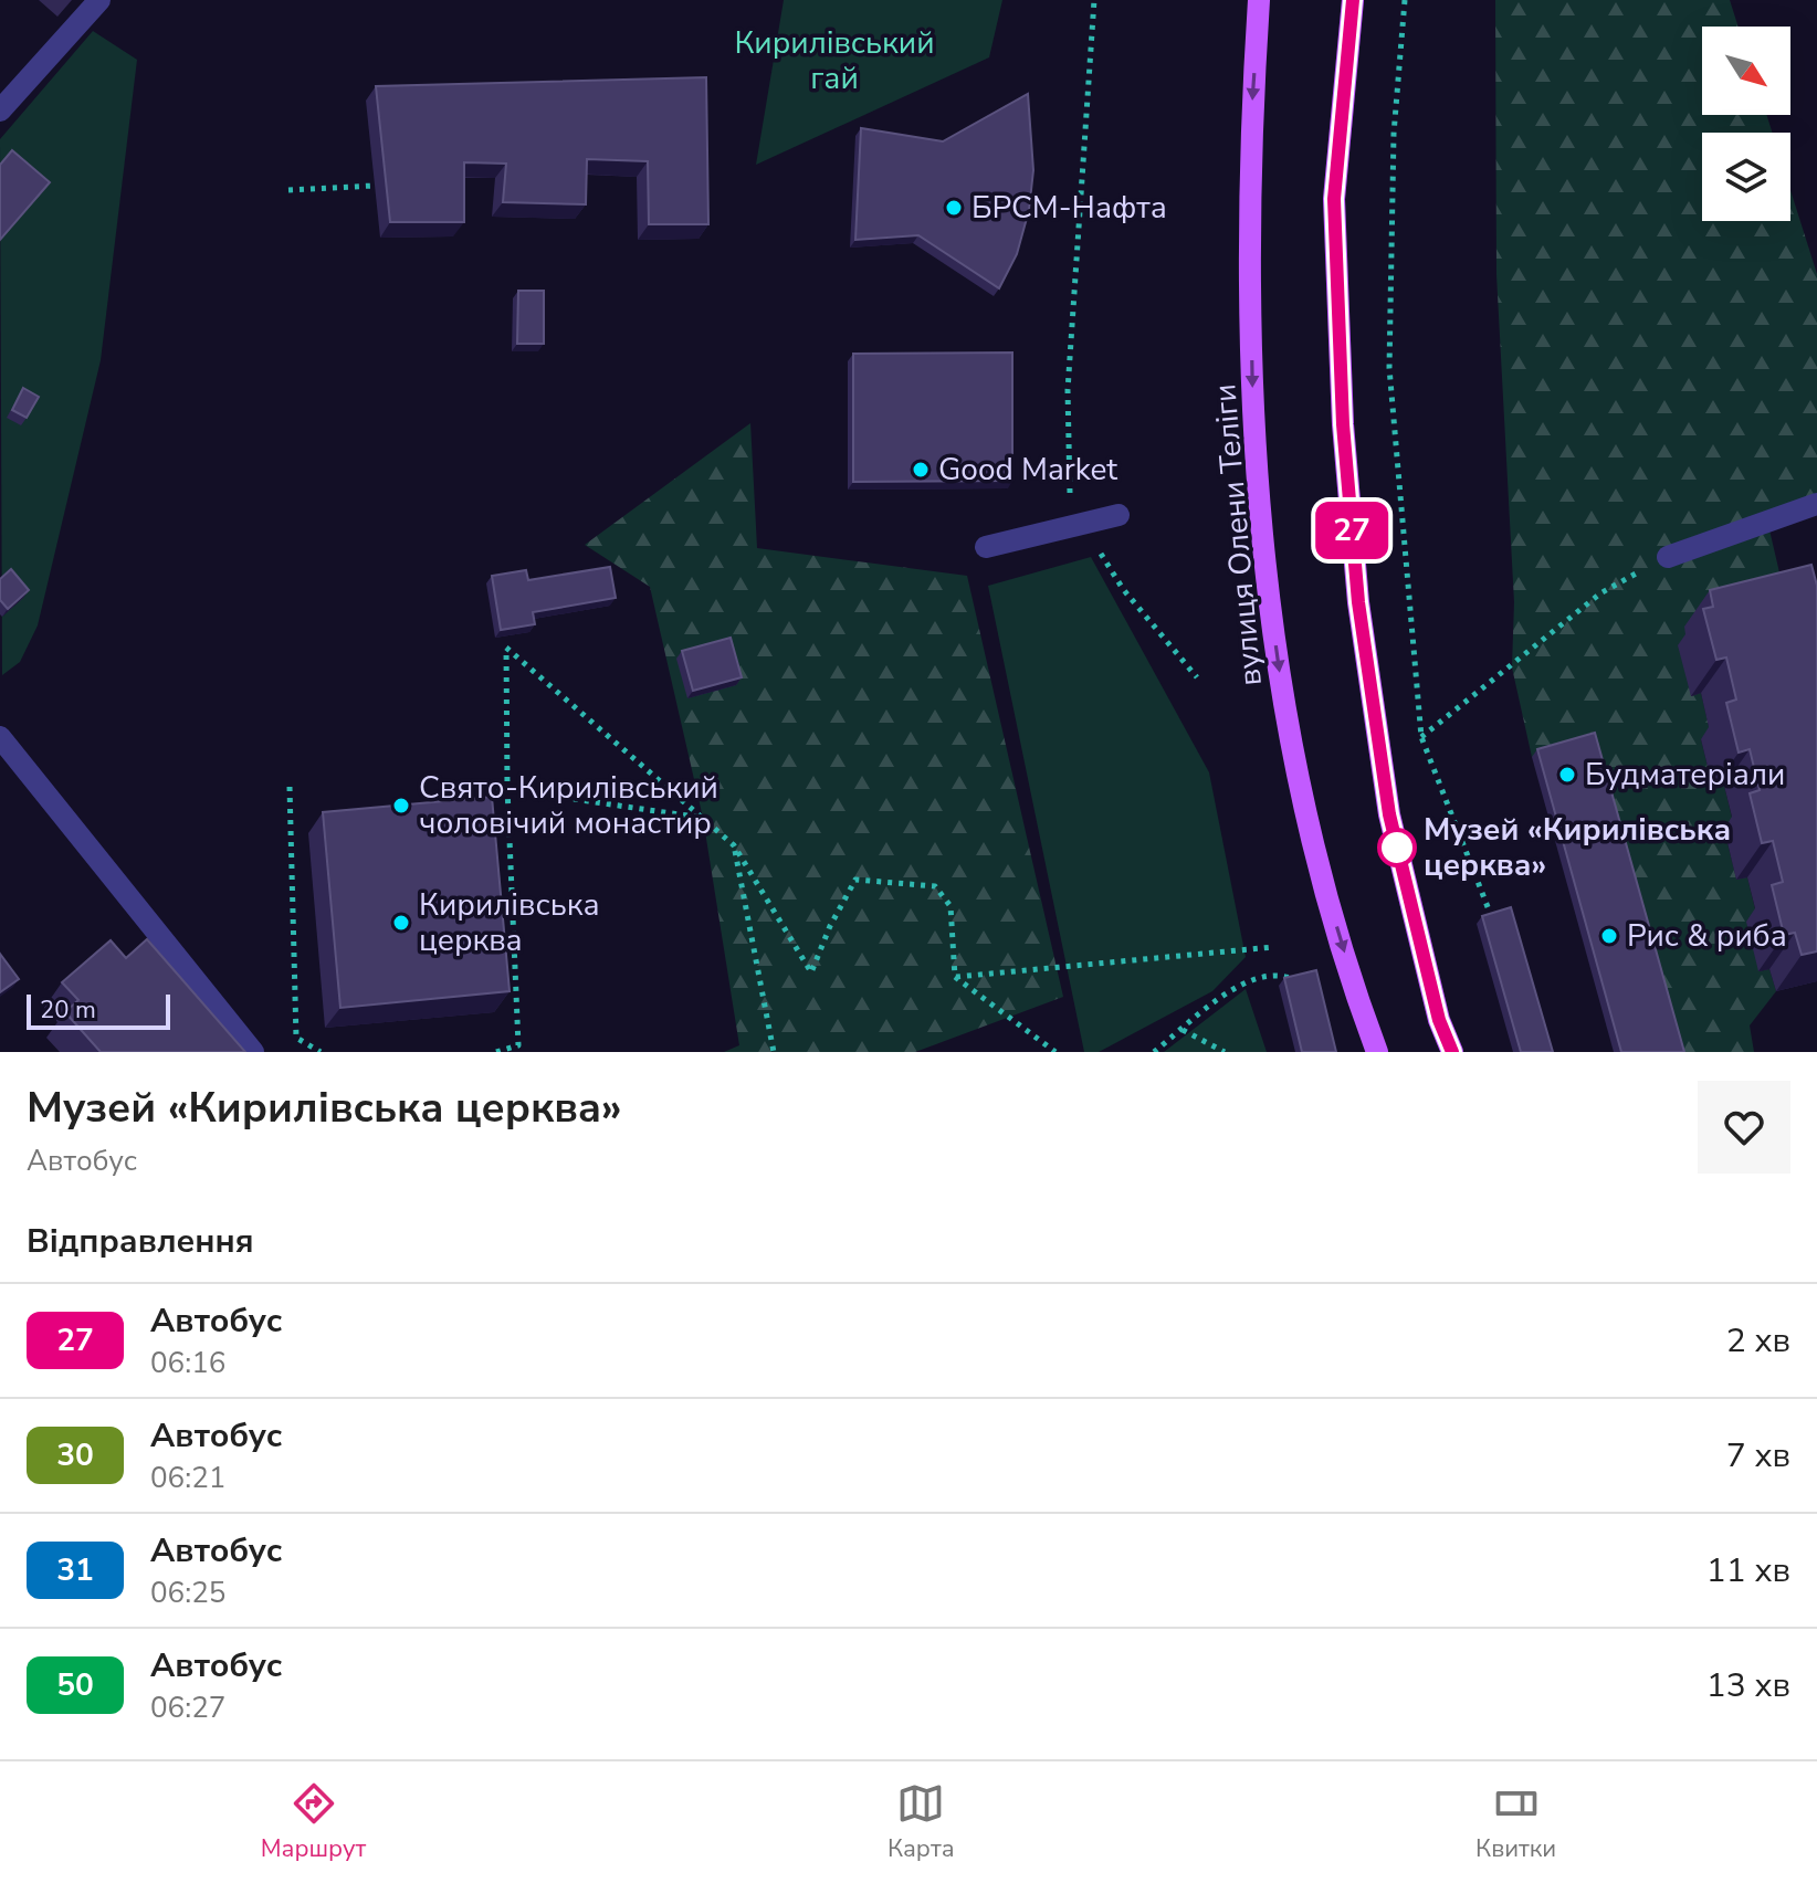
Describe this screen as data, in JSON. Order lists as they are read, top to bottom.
{
  "streets": {
    "main road": ["вулиця Олени Теліги"]
  },
  "parks": ["Кирилівський гай"],
  "places": [
    "БРСМ-Нафта",
    "Good Market",
    "Будматеріали",
    "Свято-Кирилівський чоловічий монастир",
    "Музей «Кирилівська церква»",
    "Кирилівська церква",
    "Рис & риба"
  ],
  "lines": ["bus line 27"],
  "scale_bar": "20 m",
  "north": "bottom right",
  "page": {
    "on_map": "27",
    "scale": "20 m",
    "heading": [
      ["Музей «Кирилівська церква»", "Автобус"],
      "Відправлення"
    ],
    "list": [
      {
        "mark": "27",
        "name": "Автобус",
        "note": "06:16",
        "value": "2 хв"
      },
      {
        "mark": "30",
        "name": "Автобус",
        "note": "06:21",
        "value": "7 хв"
      },
      {
        "mark": "31",
        "name": "Автобус",
        "note": "06:25",
        "value": "11 хв"
      },
      {
        "mark": "50",
        "name": "Автобус",
        "note": "06:27",
        "value": "13 хв"
      }
    ],
    "tabs": ["Маршрут", "Карта", "Квитки"]
  }
}
